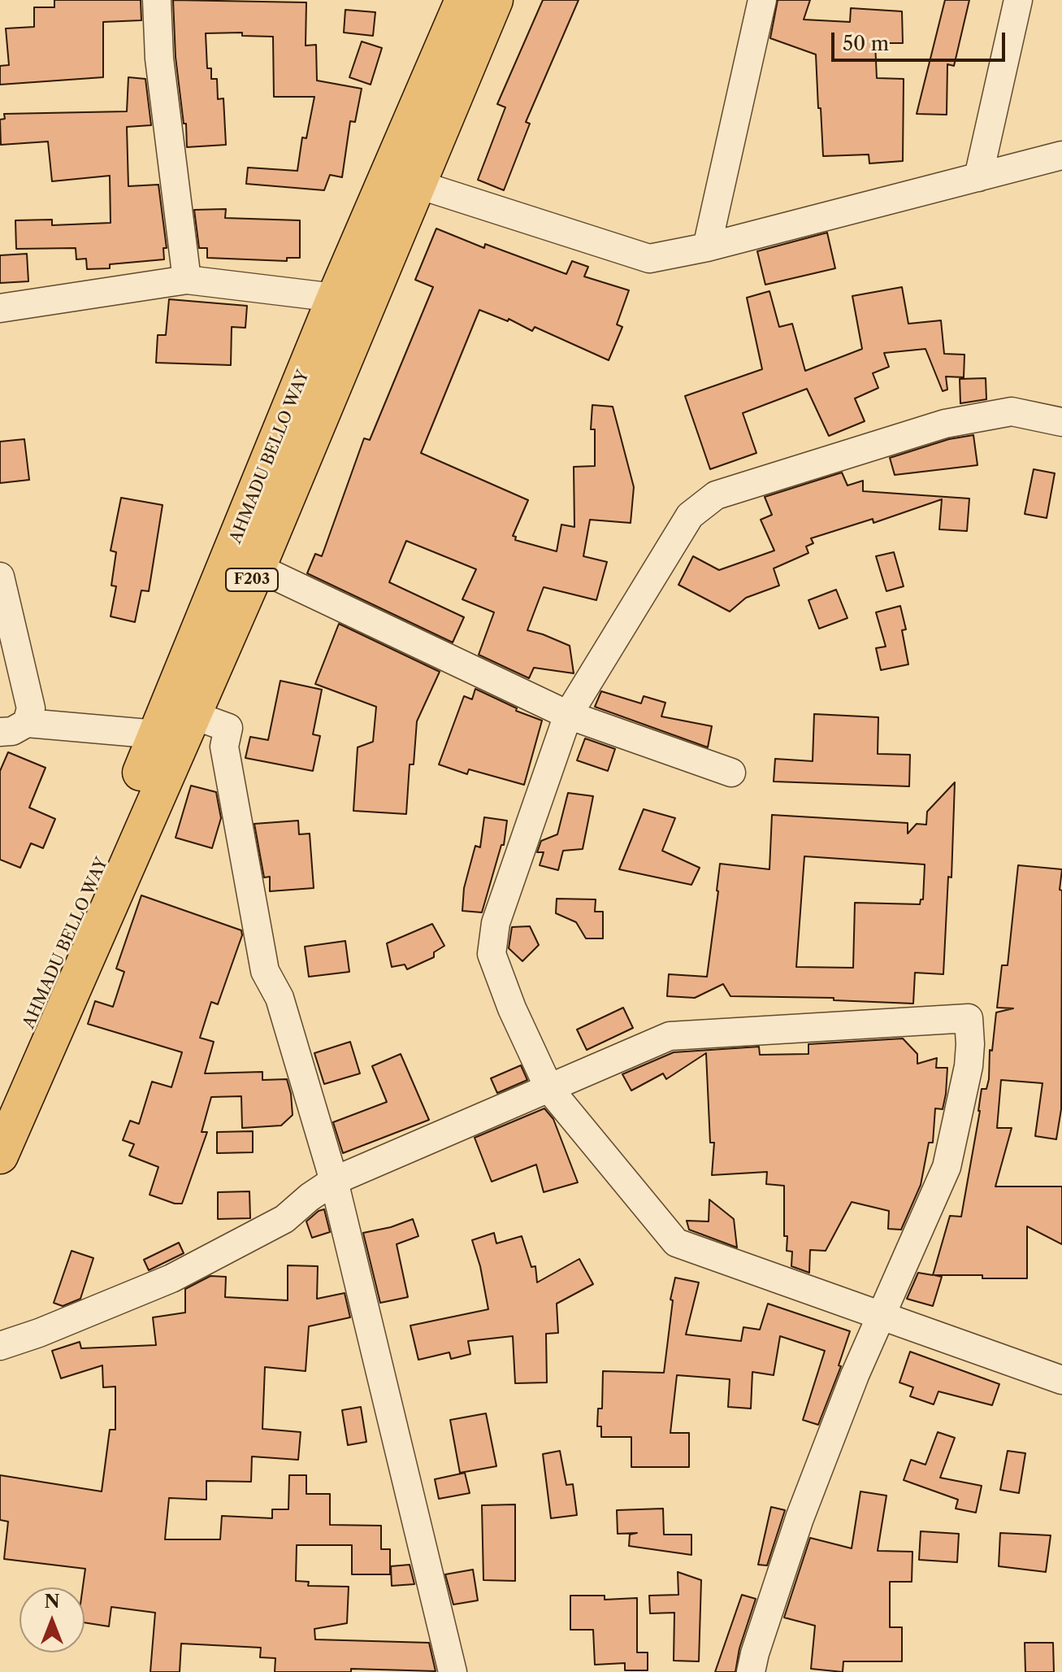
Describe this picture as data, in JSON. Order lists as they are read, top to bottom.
{
  "streets": {
    "main road": ["AHMADU BELLO WAY", "F203"]
  },
  "scale_bar": "50 m",
  "north": "top"
}
